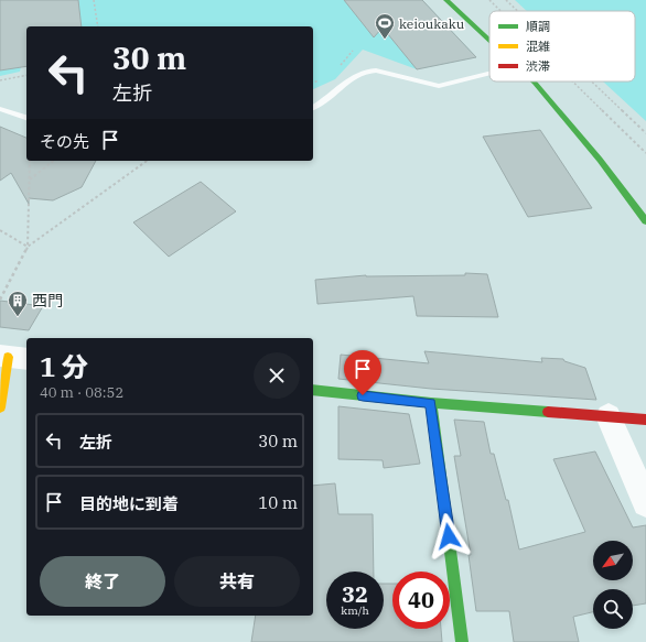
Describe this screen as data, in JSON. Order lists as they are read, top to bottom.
{
  "places": {
    "sports": ["keioukaku"],
    "building": ["西門"]
  },
  "legend": ["順調", "混雑", "渋滞"],
  "north": "bottom left",
  "page": {
    "turn": ["30 m", "左折"],
    "then": "その先",
    "heading": ["1 分", "40 m · 08:52"],
    "list": [
      {
        "name": "左折",
        "value": "30 m"
      },
      {
        "name": "目的地に到着",
        "value": "10 m"
      }
    ],
    "buttons": ["終了", "共有"],
    "speed": "32 km/h",
    "limit": "40"
  }
}
